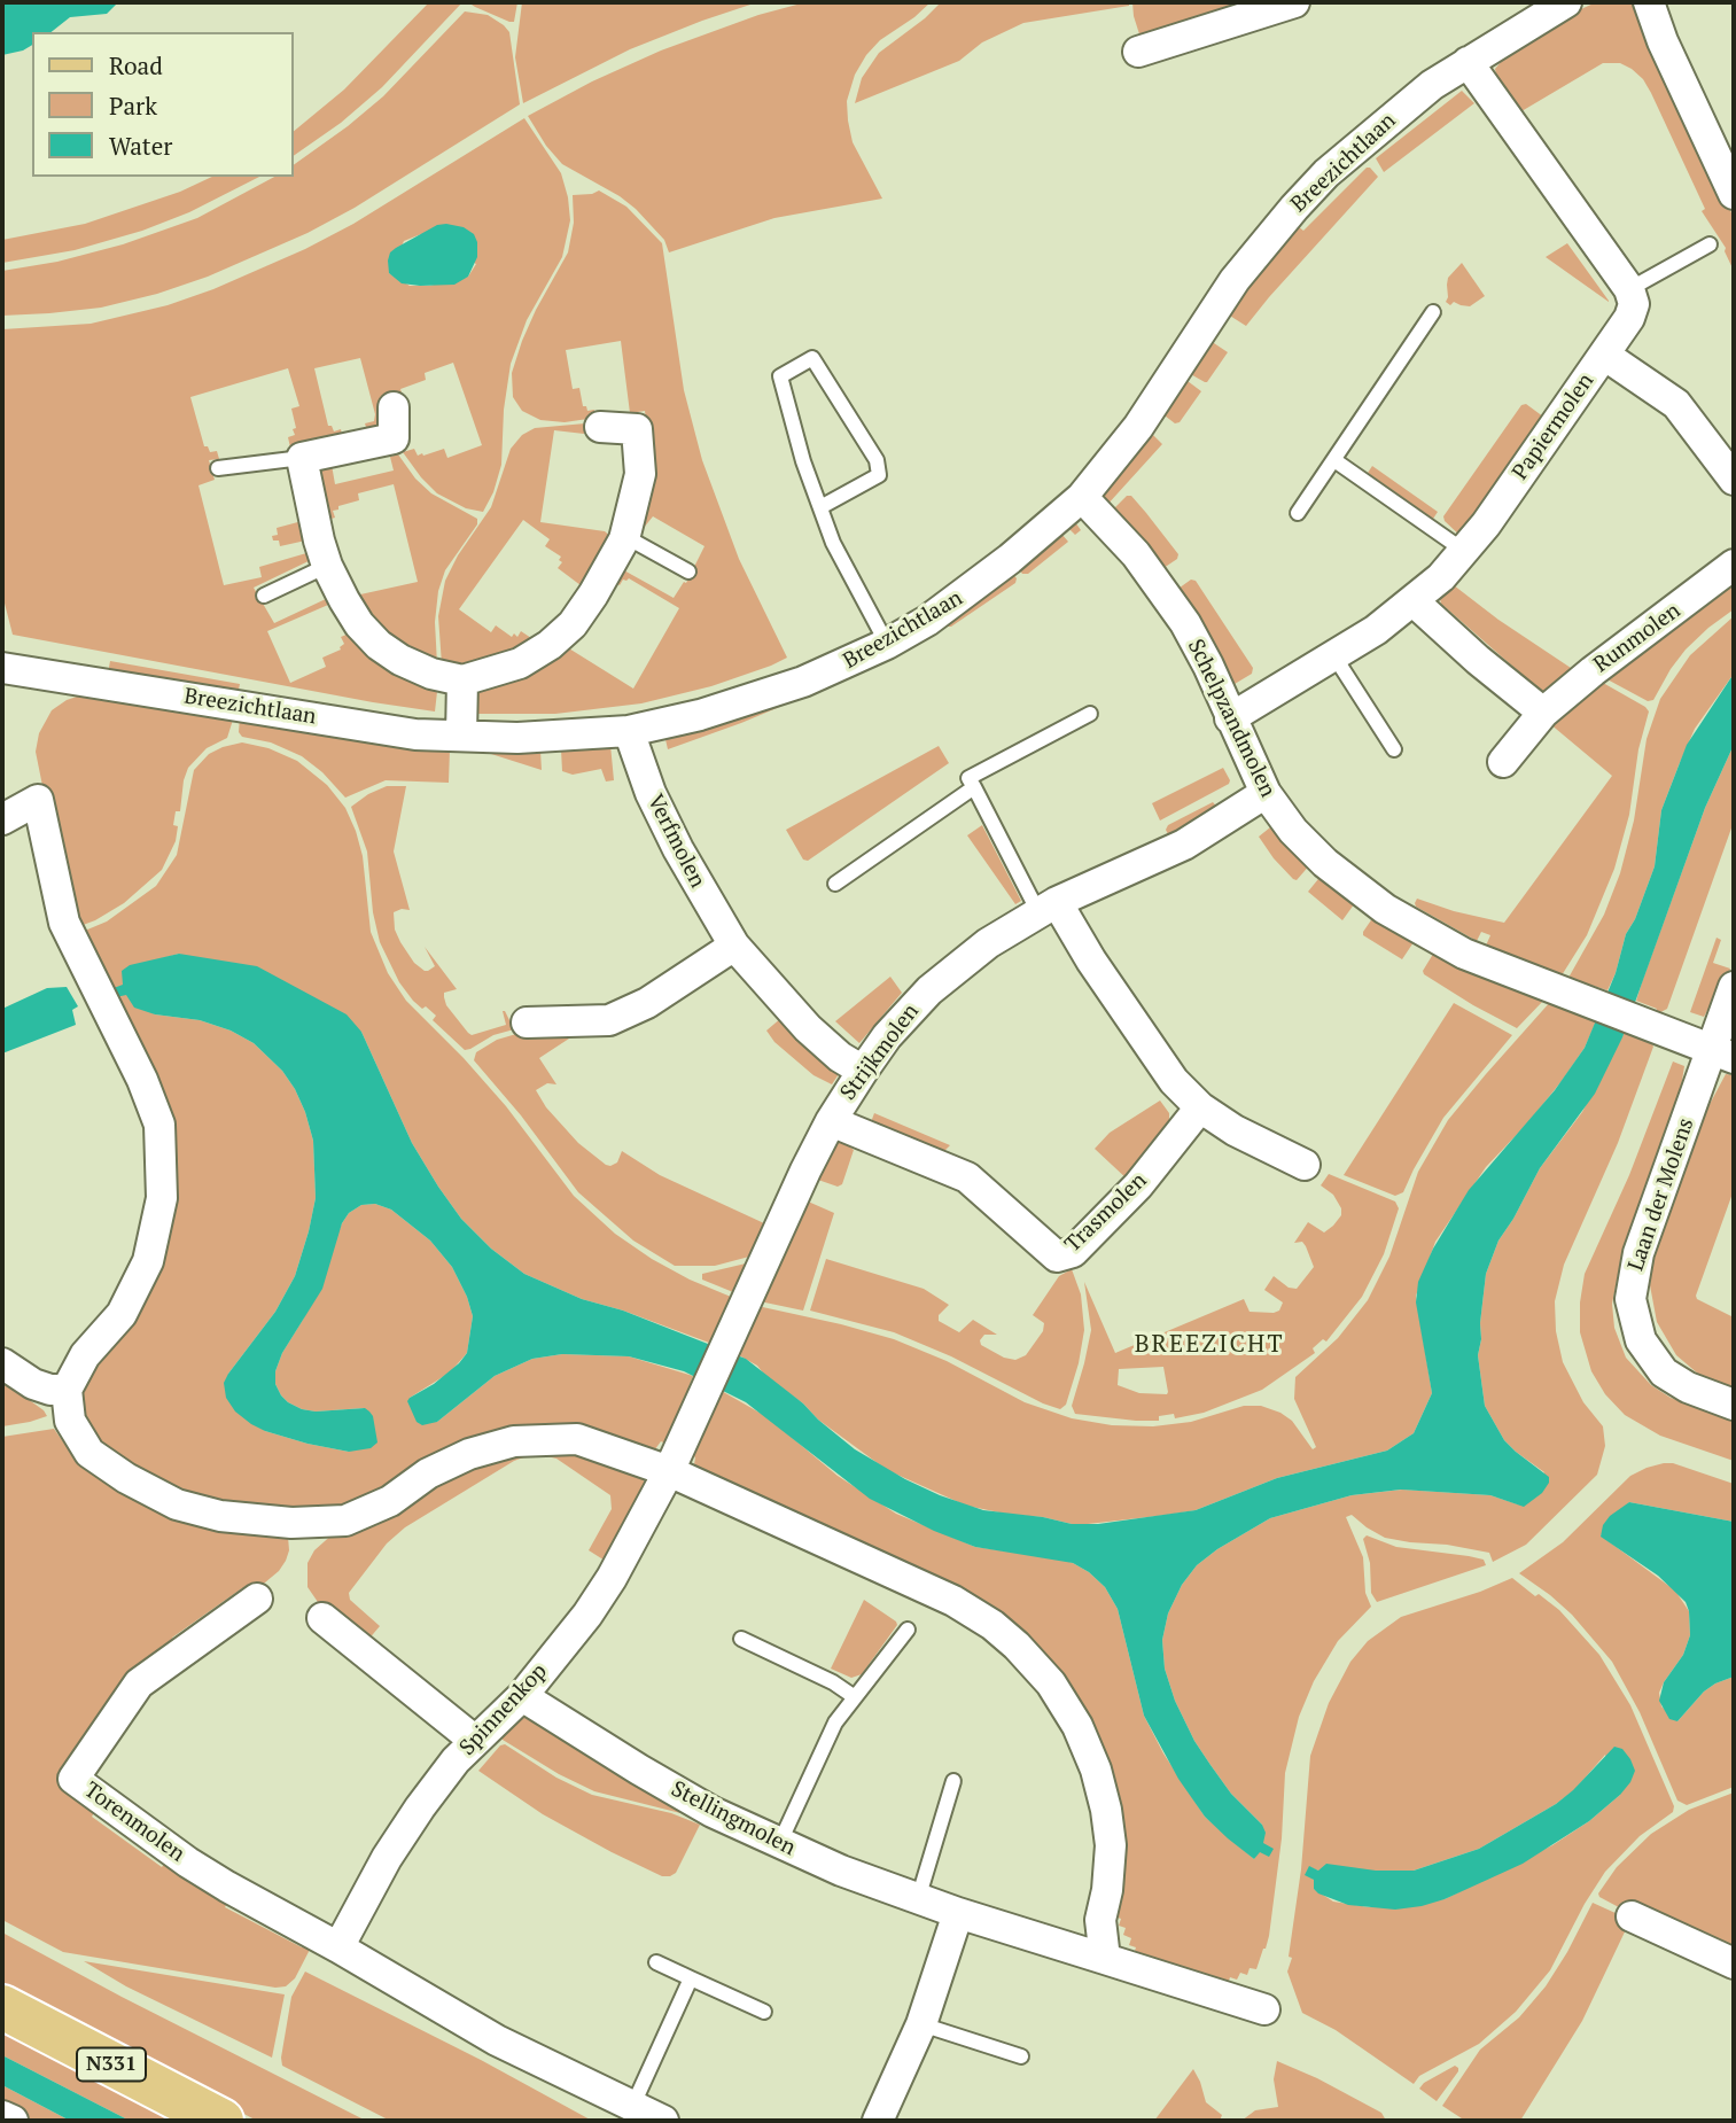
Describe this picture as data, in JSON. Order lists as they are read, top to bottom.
{
  "streets": {
    "main road": ["N331"],
    "street": [
      "Breezichtlaan",
      "Papiermolen",
      "Runmolen",
      "Schelpzandmolen",
      "Verfmolen",
      "Strijkmolen",
      "Laan der Molens",
      "Trasmolen",
      "Spinnenkop",
      "Stellingmolen",
      "Torenmolen"
    ]
  },
  "crossings": [
    ["Breezichtlaan", "Schelpzandmolen"],
    ["Breezichtlaan", "Verfmolen"],
    ["Papiermolen", "Schelpzandmolen"],
    ["Schelpzandmolen", "Strijkmolen"],
    ["Schelpzandmolen", "Laan der Molens"],
    ["Verfmolen", "Strijkmolen"],
    ["Strijkmolen", "Trasmolen"],
    ["Strijkmolen", "Spinnenkop"],
    ["Spinnenkop", "Stellingmolen"],
    ["Spinnenkop", "Torenmolen"]
  ],
  "districts": ["BREEZICHT"],
  "legend": ["Road", "Park", "Water"]
}
